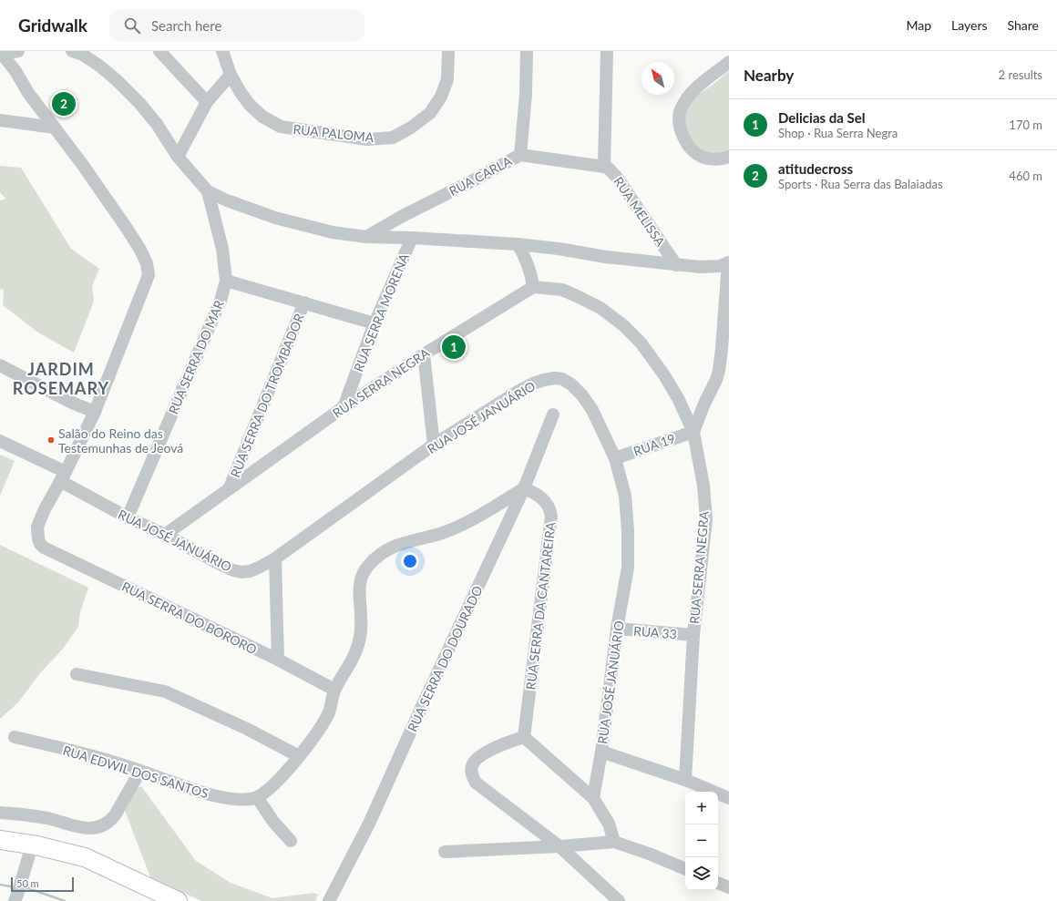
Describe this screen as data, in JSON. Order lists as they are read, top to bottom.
{
  "streets": {
    "street": [
      "RUA PALOMA",
      "RUA CARLA",
      "RUA MELISSA",
      "RUA SERRA MORENA",
      "RUA SERRA DO MAR",
      "RUA SERRA NEGRA",
      "RUA SERRA DO TROMBADOR",
      "RUA JOSÉ JANUÁRIO",
      "RUA 19",
      "RUA SERRA DA CANTAREIRA",
      "RUA SERRA DO BORORO",
      "RUA 33",
      "RUA SERRA DO DOURADO",
      "RUA EDWIL DOS SANTOS"
    ]
  },
  "crossings": [
    ["RUA CARLA", "RUA MELISSA"],
    ["RUA SERRA MORENA", "RUA SERRA NEGRA"],
    ["RUA SERRA DO MAR", "RUA JOSÉ JANUÁRIO"],
    ["RUA SERRA NEGRA", "RUA SERRA DO TROMBADOR"],
    ["RUA SERRA NEGRA", "RUA JOSÉ JANUÁRIO"],
    ["RUA SERRA NEGRA", "RUA 19"],
    ["RUA SERRA NEGRA", "RUA 33"],
    ["RUA JOSÉ JANUÁRIO", "RUA 19"],
    ["RUA JOSÉ JANUÁRIO", "RUA SERRA DO BORORO"],
    ["RUA JOSÉ JANUÁRIO", "RUA 33"],
    ["RUA SERRA DA CANTAREIRA", "RUA SERRA DO DOURADO"]
  ],
  "districts": ["JARDIM ROSEMARY"],
  "places": ["Salão do Reino das Testemunhas de Jeová"],
  "scale_bar": "50 m",
  "north": "top left",
  "page": {
    "header": "Gridwalk",
    "search": "Search here",
    "nav": ["Map", "Layers", "Share"],
    "heading": ["Nearby", "2 results"],
    "pins": ["2", "1"],
    "list": [
      {
        "mark": "1",
        "name": "Delicias da Sel",
        "note": "Shop · Rua Serra Negra",
        "value": "170 m"
      },
      {
        "mark": "2",
        "name": "atitudecross",
        "note": "Sports · Rua Serra das Balaiadas",
        "value": "460 m"
      }
    ],
    "map_buttons": ["+", "−"],
    "scale": "50 m"
  }
}
